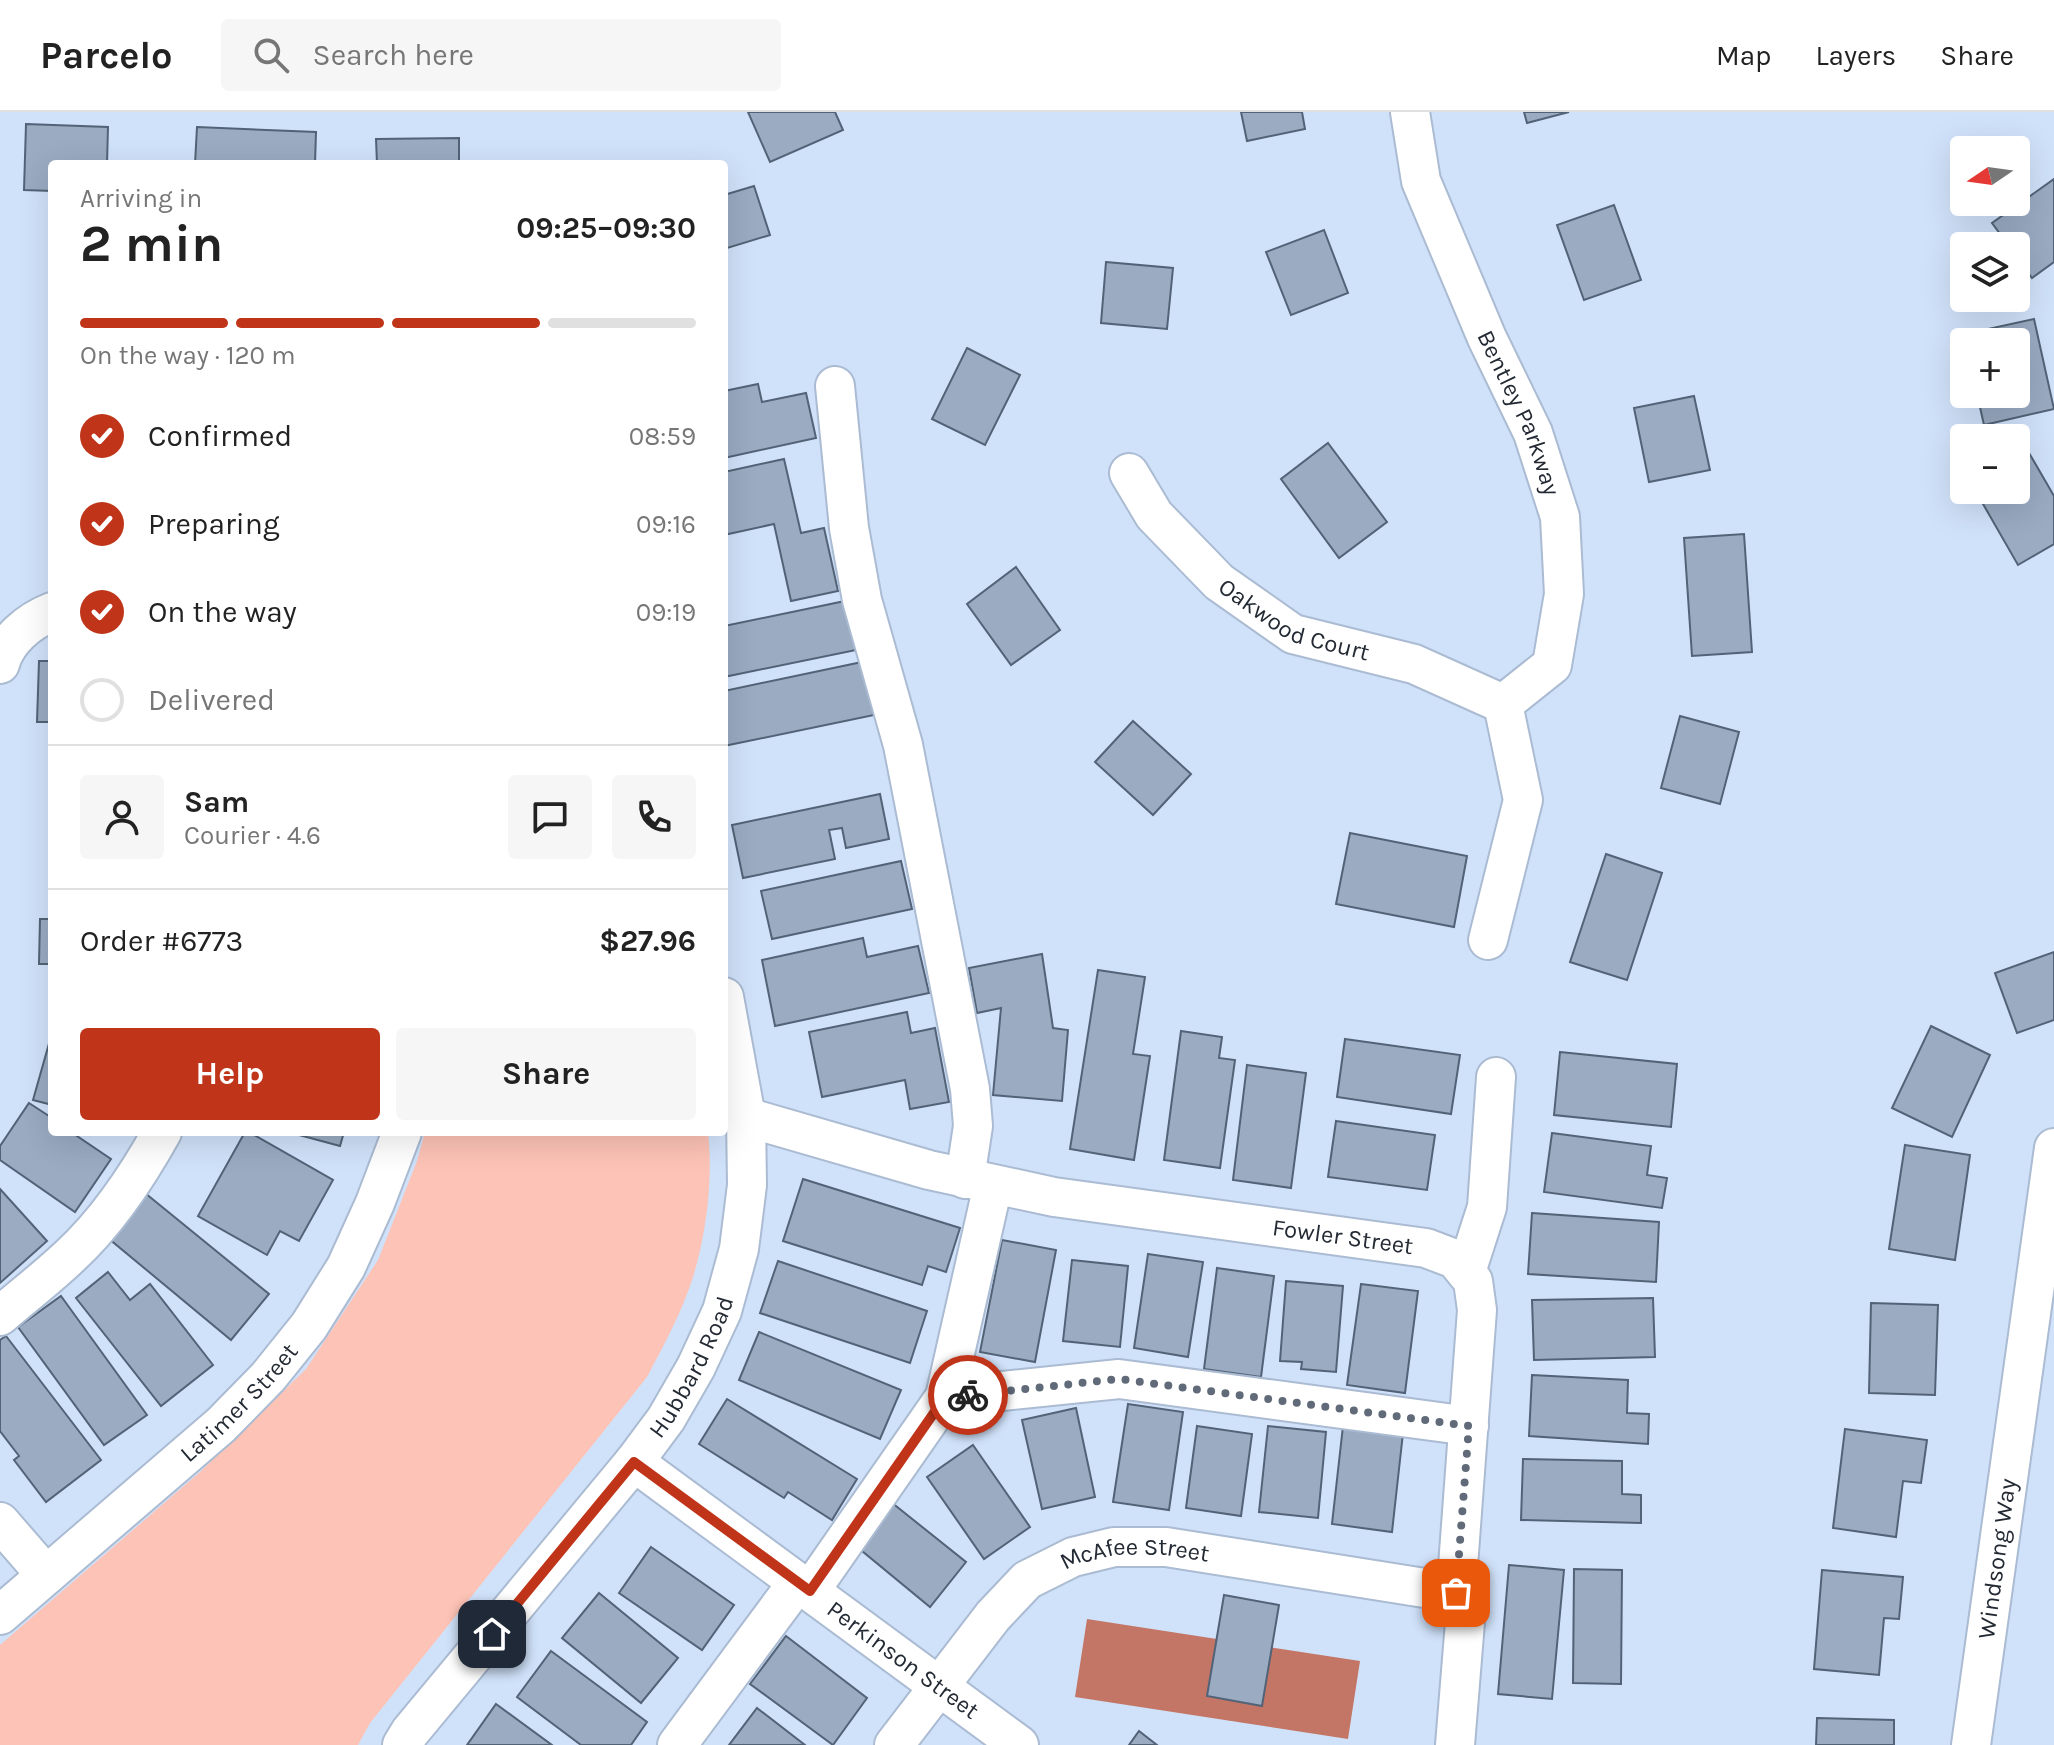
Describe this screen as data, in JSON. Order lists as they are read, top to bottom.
{
  "streets": {
    "street": [
      "Bentley Parkway",
      "Oakwood Court",
      "Fowler Street",
      "Hubbard Road",
      "Latimer Street",
      "Windsong Way",
      "McAfee Street",
      "Perkinson Street"
    ]
  },
  "crossings": [
    ["Bentley Parkway", "Oakwood Court"],
    ["Fowler Street", "Hubbard Road"],
    ["Hubbard Road", "Perkinson Street"],
    ["McAfee Street", "Perkinson Street"]
  ],
  "north": "left",
  "page": {
    "header": "Parcelo",
    "search": "Search here",
    "nav": ["Map", "Layers", "Share"],
    "map_buttons": ["+", "−"],
    "heading": ["2 min", "Arriving in", "09:25–09:30"],
    "panel": [
      "Sam",
      "Courier · 4.6",
      "Order #6773",
      "$27.96"
    ],
    "bar": "On the way · 120 m",
    "list": [
      ["Confirmed", "08:59"],
      ["Preparing", "09:16"],
      ["On the way", "09:19"],
      "Delivered"
    ],
    "buttons": ["Help", "Share"]
  }
}
